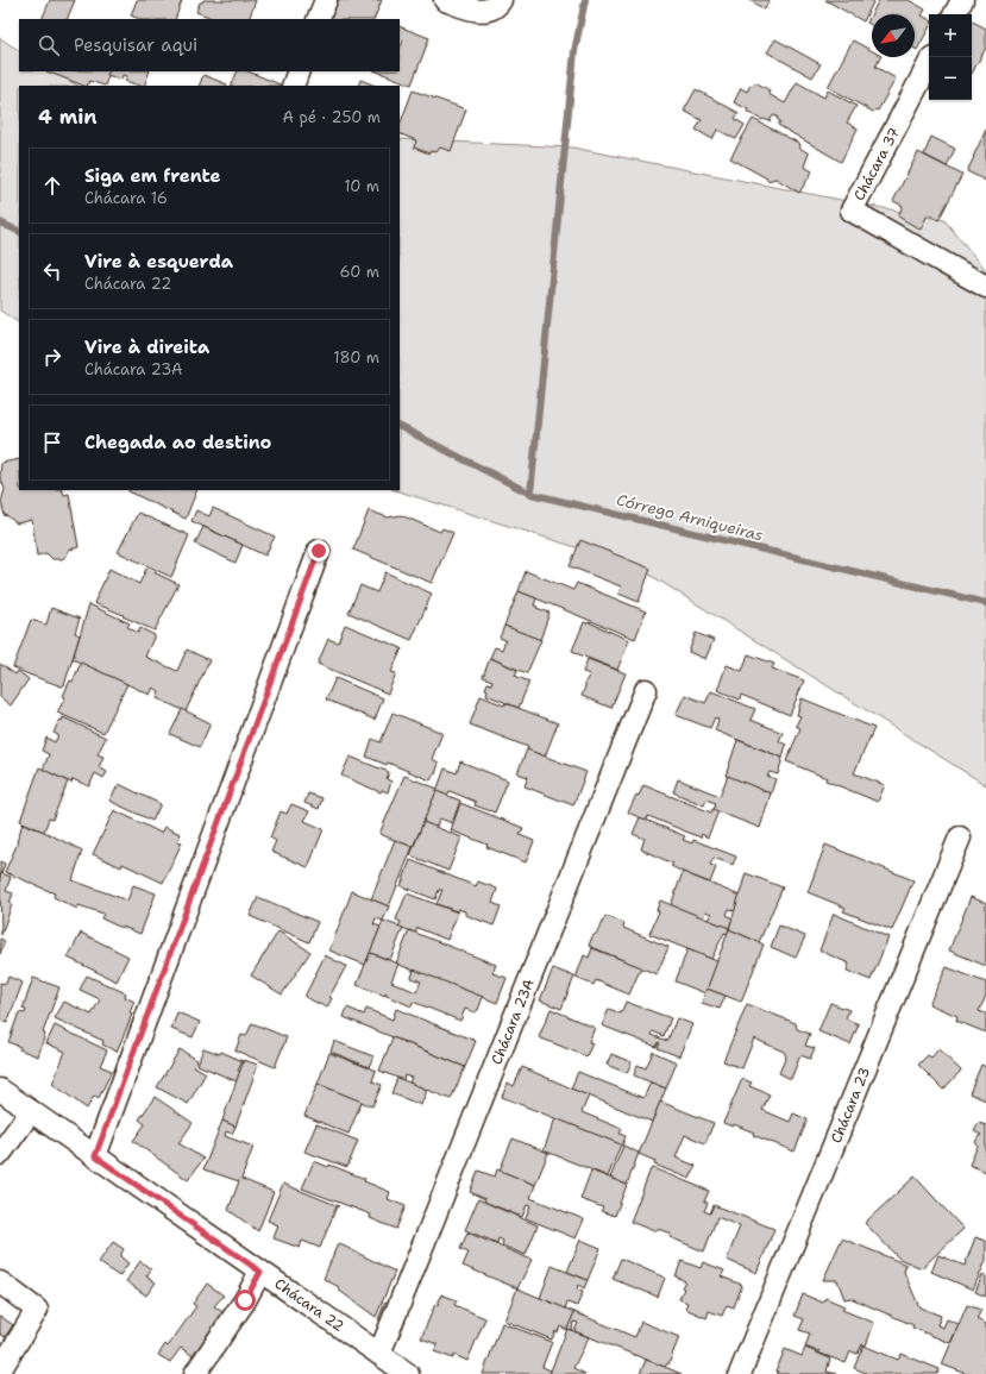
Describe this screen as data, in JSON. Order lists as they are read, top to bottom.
{
  "streets": {
    "street": [
      "Chácara 37",
      "Chácara 23A",
      "Chácara 23",
      "Chácara 22"
    ]
  },
  "crossings": [
    ["Chácara 23A", "Chácara 22"]
  ],
  "water": ["Córrego Arniqueiras"],
  "north": "bottom left",
  "page": {
    "map_buttons": ["+", "−"],
    "search": "Pesquisar aqui",
    "heading": ["4 min", "A pé · 250 m"],
    "list": [
      ["Siga em frente", "Chácara 16", "10 m"],
      ["Vire à esquerda", "Chácara 22", "60 m"],
      ["Vire à direita", "Chácara 23A", "180 m"],
      "Chegada ao destino"
    ]
  }
}
